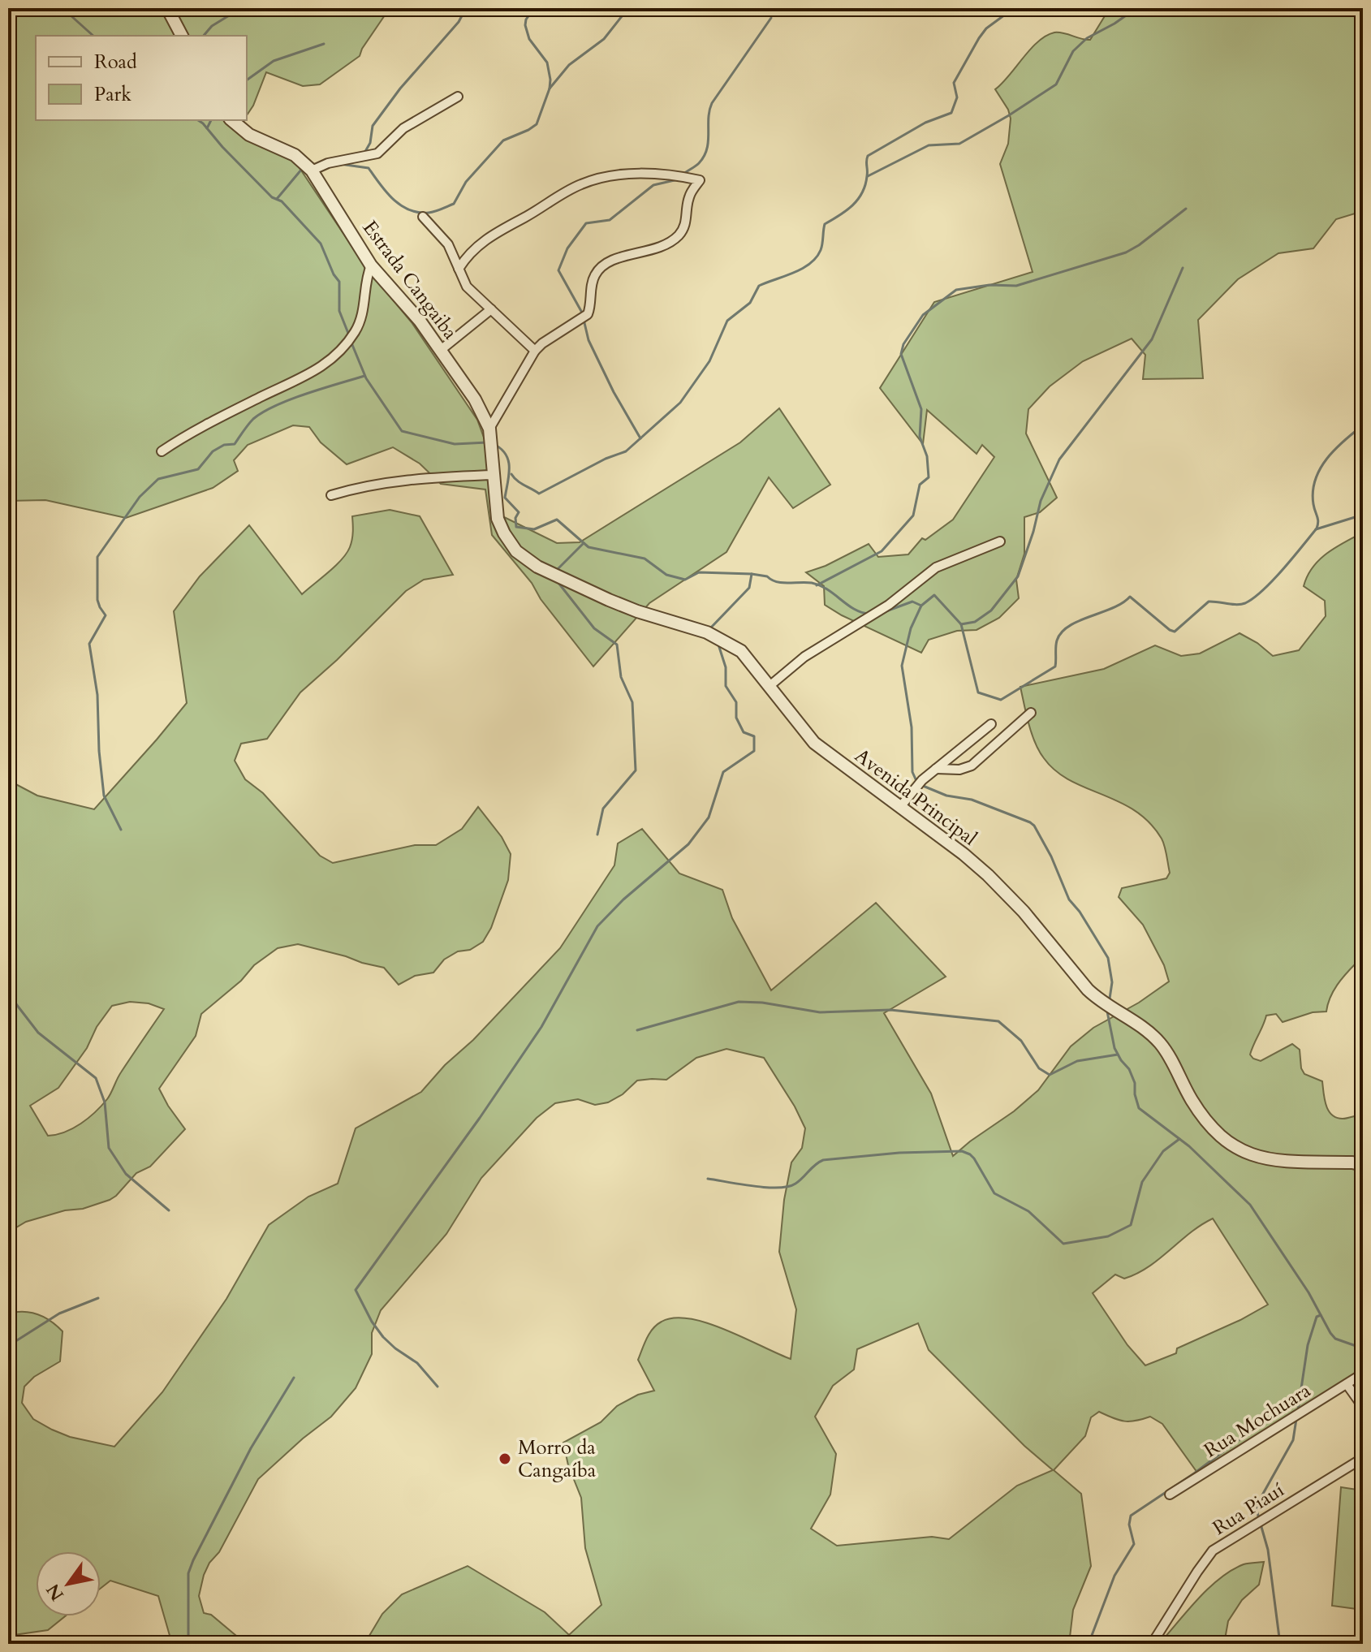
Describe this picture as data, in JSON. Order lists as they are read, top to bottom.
{
  "streets": {
    "street": [
      "Estrada Cangaiba",
      "Avenida Principal",
      "Rua Mochuara",
      "Rua Piauí"
    ]
  },
  "crossings": [
    ["Estrada Cangaiba", "Avenida Principal"]
  ],
  "places": ["Morro da Cangaíba"],
  "legend": ["Road", "Park"],
  "north": "bottom left"
}
